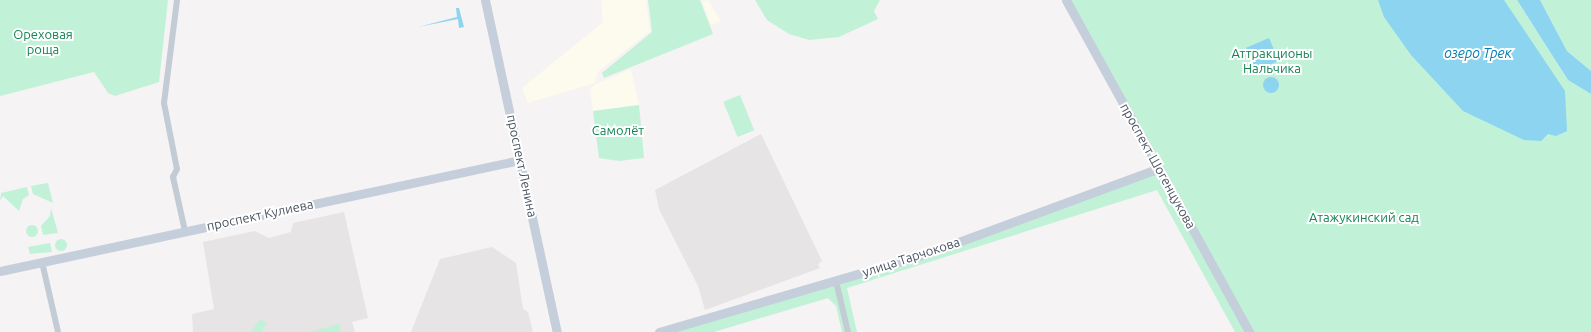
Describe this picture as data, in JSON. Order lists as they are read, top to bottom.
{
  "streets": {
    "street": [
      "проспект Ленина",
      "проспект Шогенцукова",
      "проспект Кулиева",
      "улица Тарчокова"
    ]
  },
  "crossings": [
    ["проспект Ленина", "проспект Кулиева"],
    ["проспект Шогенцукова", "улица Тарчокова"]
  ],
  "water": ["озеро Трек"],
  "parks": [
    "Ореховая роща",
    "Аттракционы Нальчика",
    "Самолёт",
    "Атажукинский сад"
  ]
}
